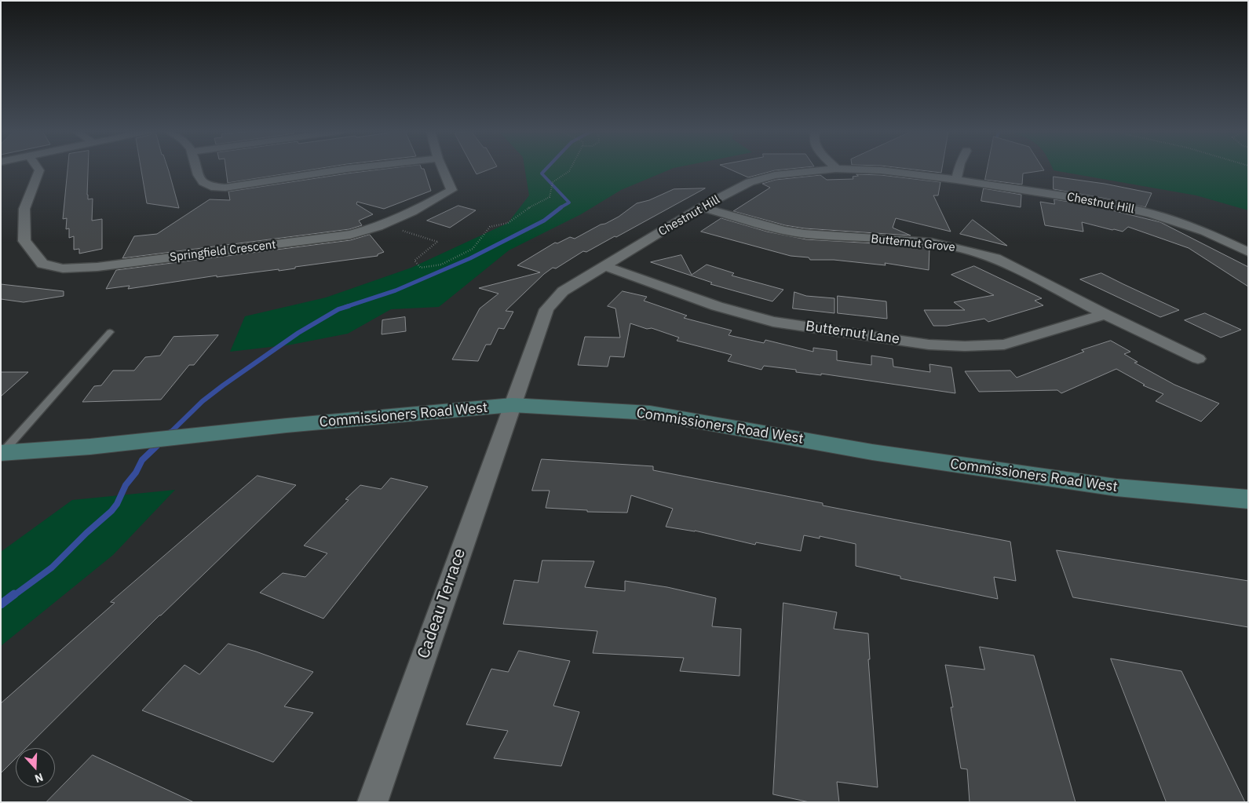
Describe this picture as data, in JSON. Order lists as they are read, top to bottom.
{
  "streets": {
    "main road": ["Commissioners Road West"],
    "street": [
      "Chestnut Hill",
      "Butternut Grove",
      "Springfield Crescent",
      "Butternut Lane",
      "Cadeau Terrace"
    ]
  },
  "crossings": [
    ["Chestnut Hill", "Butternut Grove"],
    ["Chestnut Hill", "Butternut Lane"],
    ["Chestnut Hill", "Commissioners Road West"],
    ["Chestnut Hill", "Cadeau Terrace"],
    ["Butternut Grove", "Butternut Lane"],
    ["Commissioners Road West", "Cadeau Terrace"]
  ],
  "north": "bottom"
}
